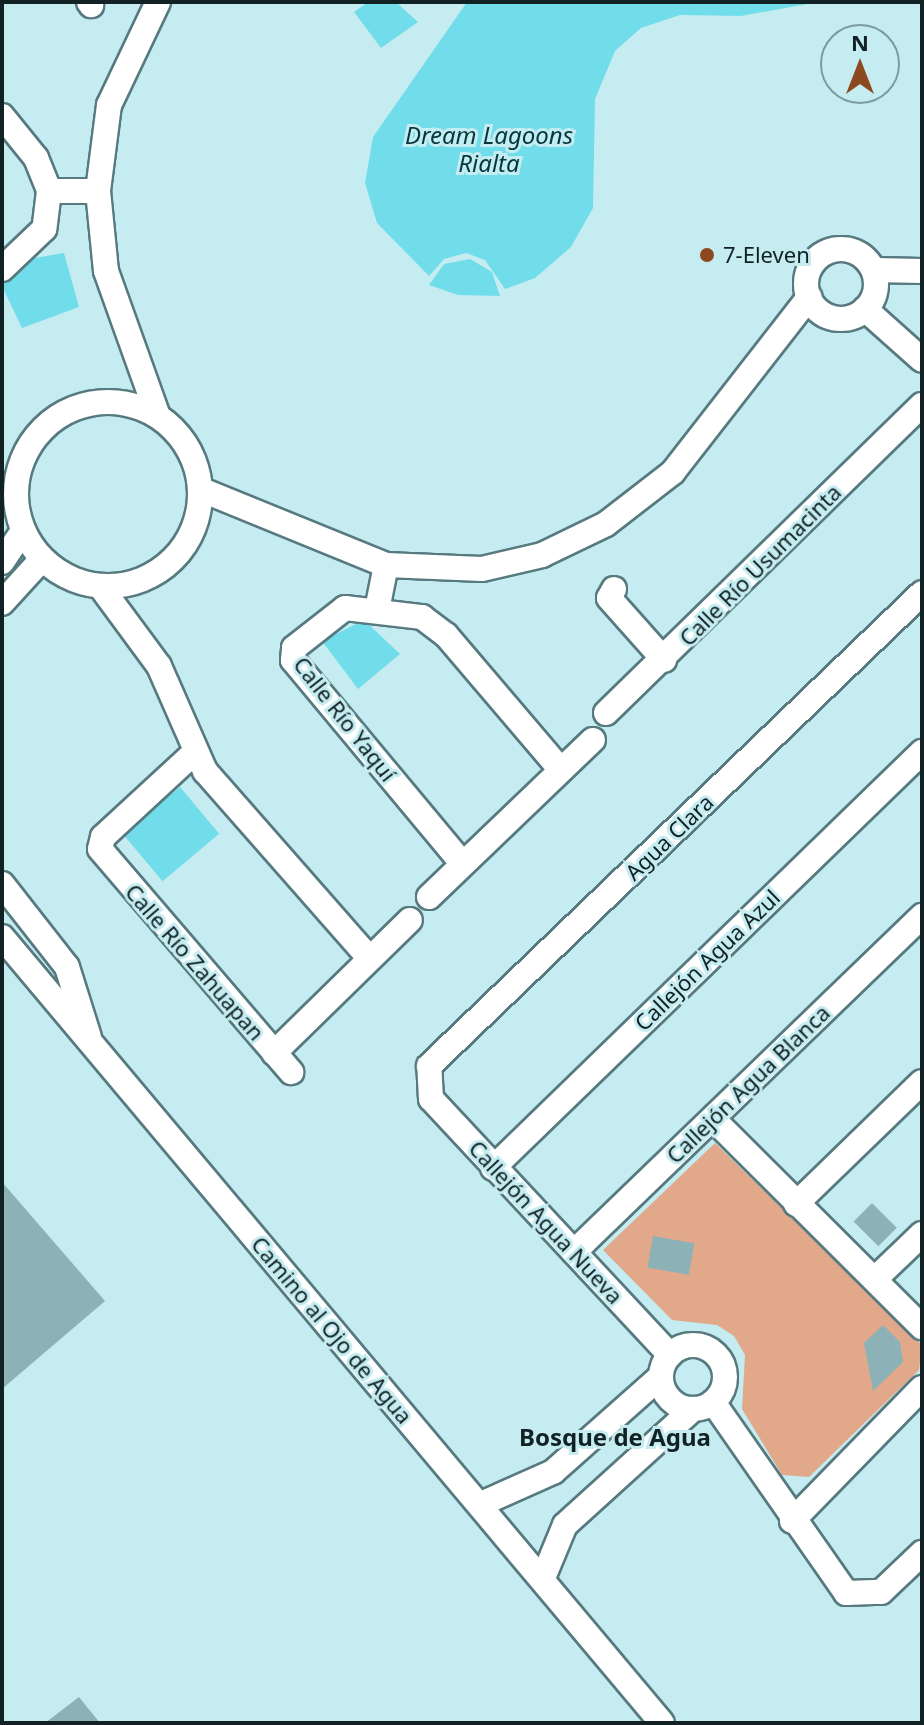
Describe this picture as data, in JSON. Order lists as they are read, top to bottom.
{
  "streets": {
    "street": [
      "Calle Río Usumacinta",
      "Calle Río Yaquí",
      "Agua Clara",
      "Callejón Agua Azul",
      "Calle Río Zahuapan",
      "Callejón Agua Blanca",
      "Callejón Agua Nueva",
      "Camino al Ojo de Agua"
    ]
  },
  "crossings": [
    ["Agua Clara", "Callejón Agua Nueva"],
    ["Callejón Agua Azul", "Callejón Agua Nueva"],
    ["Callejón Agua Blanca", "Callejón Agua Nueva"]
  ],
  "districts": ["Bosque de Agua"],
  "water": ["Dream Lagoons Rialta"],
  "places": ["7-Eleven"],
  "north": "top"
}
